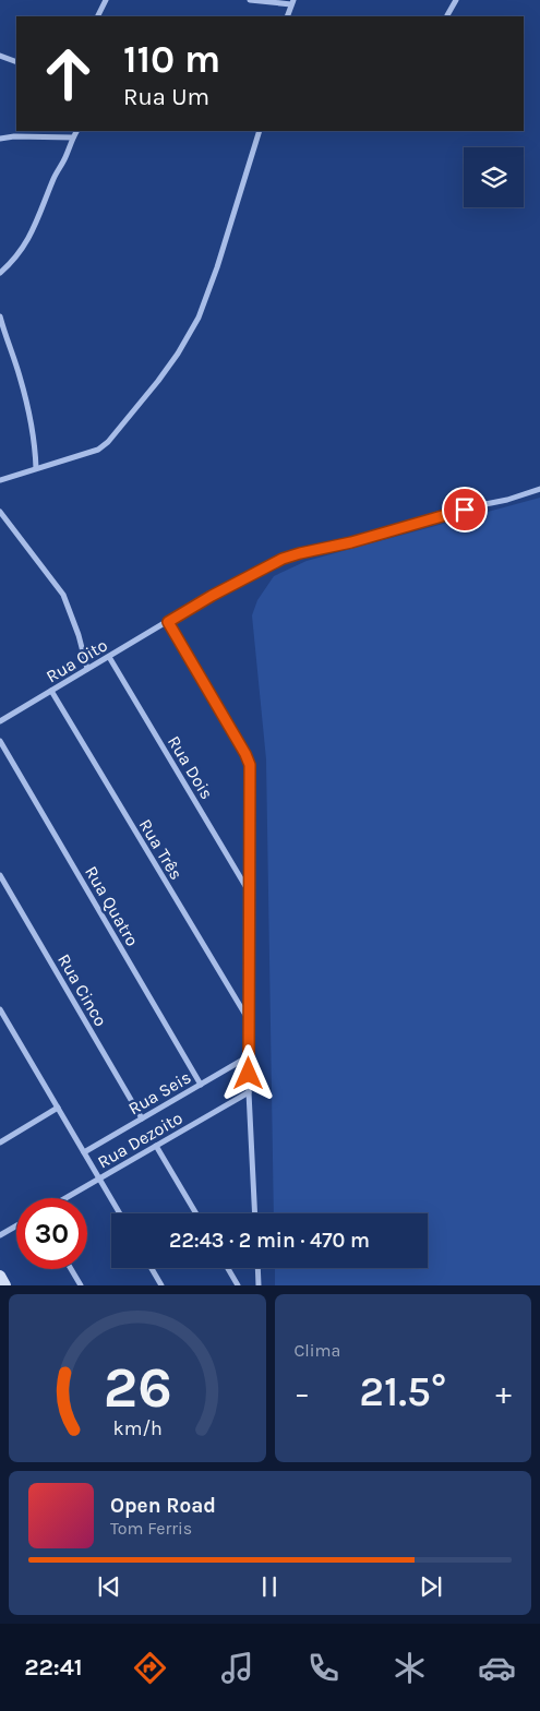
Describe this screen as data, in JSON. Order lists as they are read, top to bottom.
{
  "streets": {
    "street": [
      "Rua Oito",
      "Rua Dois",
      "Rua Três",
      "Rua Quatro",
      "Rua Cinco",
      "Rua Seis",
      "Rua Dezoito"
    ]
  },
  "crossings": [
    ["Rua Oito", "Rua Dois"],
    ["Rua Oito", "Rua Três"],
    ["Rua Quatro", "Rua Seis"],
    ["Rua Cinco", "Rua Seis"]
  ],
  "page": {
    "turn": ["110 m", "Rua Um"],
    "limit": "30",
    "trip": "22:43 · 2 min · 470 m",
    "tile": "Clima",
    "heat": ["−", "21.5°", "+"],
    "song": ["Open Road", "Tom Ferris"],
    "tabs": "22:41",
    "gauge": ["26", "km/h"]
  }
}
